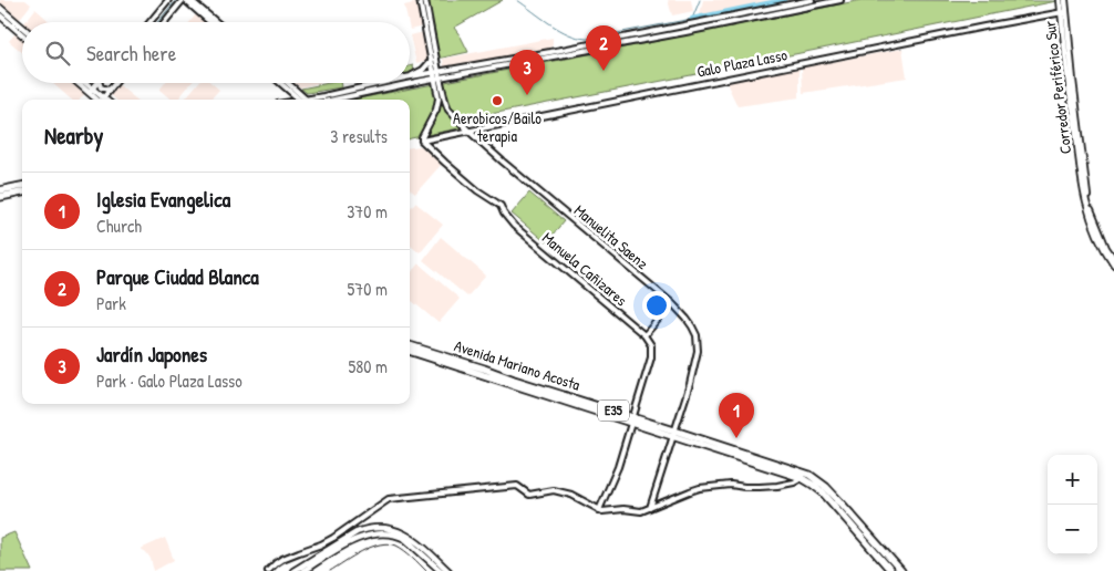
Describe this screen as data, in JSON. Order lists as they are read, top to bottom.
{
  "streets": {
    "highway": ["Avenida Mariano Acosta", "E35"],
    "main road": ["Corredor Periférico Sur"],
    "street": ["Galo Plaza Lasso", "Manuelita Saenz", "Manuela Cañizares"]
  },
  "crossings": [
    ["Galo Plaza Lasso", "Corredor Periférico Sur"],
    ["Galo Plaza Lasso", "Manuelita Saenz"],
    ["Galo Plaza Lasso", "Manuela Cañizares"],
    ["Manuelita Saenz", "Avenida Mariano Acosta"],
    ["Avenida Mariano Acosta", "E35"]
  ],
  "places": ["Aerobicos/Bailo terapia"],
  "page": {
    "search": "Search here",
    "pins": ["2", "3", "1"],
    "heading": ["Nearby", "3 results"],
    "list": [
      {
        "mark": "1",
        "name": "Iglesia Evangelica",
        "note": "Church",
        "value": "370 m"
      },
      {
        "mark": "2",
        "name": "Parque Ciudad Blanca",
        "note": "Park",
        "value": "570 m"
      },
      {
        "mark": "3",
        "name": "Jardín Japones",
        "note": "Park · Galo Plaza Lasso",
        "value": "580 m"
      }
    ],
    "map_buttons": ["+", "−"]
  }
}
